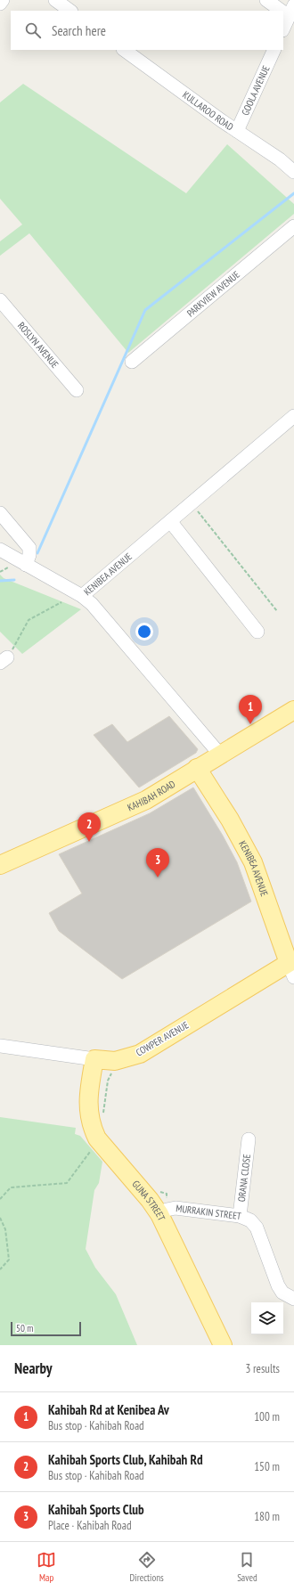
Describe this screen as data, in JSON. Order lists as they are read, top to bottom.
{
  "streets": {
    "main road": [
      "KENIBEA AVENUE",
      "KAHIBAH ROAD",
      "COWPER AVENUE",
      "GUNA STREET"
    ],
    "street": [
      "GOOLA AVENUE",
      "KULLAROO ROAD",
      "PARKVIEW AVENUE",
      "ROSLYN AVENUE",
      "ORANA CLOSE",
      "MURRAKIN STREET"
    ]
  },
  "crossings": [
    ["GOOLA AVENUE", "KULLAROO ROAD"],
    ["KENIBEA AVENUE", "KAHIBAH ROAD"],
    ["KENIBEA AVENUE", "COWPER AVENUE"],
    ["COWPER AVENUE", "GUNA STREET"],
    ["ORANA CLOSE", "MURRAKIN STREET"],
    ["GUNA STREET", "MURRAKIN STREET"]
  ],
  "scale_bar": "50 m",
  "page": {
    "search": "Search here",
    "pins": ["1", "2", "3"],
    "scale": "50 m",
    "heading": ["Nearby", "3 results"],
    "list": [
      {
        "mark": "1",
        "name": "Kahibah Rd at Kenibea Av",
        "note": "Bus stop · Kahibah Road",
        "value": "100 m"
      },
      {
        "mark": "2",
        "name": "Kahibah Sports Club, Kahibah Rd",
        "note": "Bus stop · Kahibah Road",
        "value": "150 m"
      },
      {
        "mark": "3",
        "name": "Kahibah Sports Club",
        "note": "Place · Kahibah Road",
        "value": "180 m"
      }
    ],
    "nav": ["Map", "Directions", "Saved"]
  }
}
